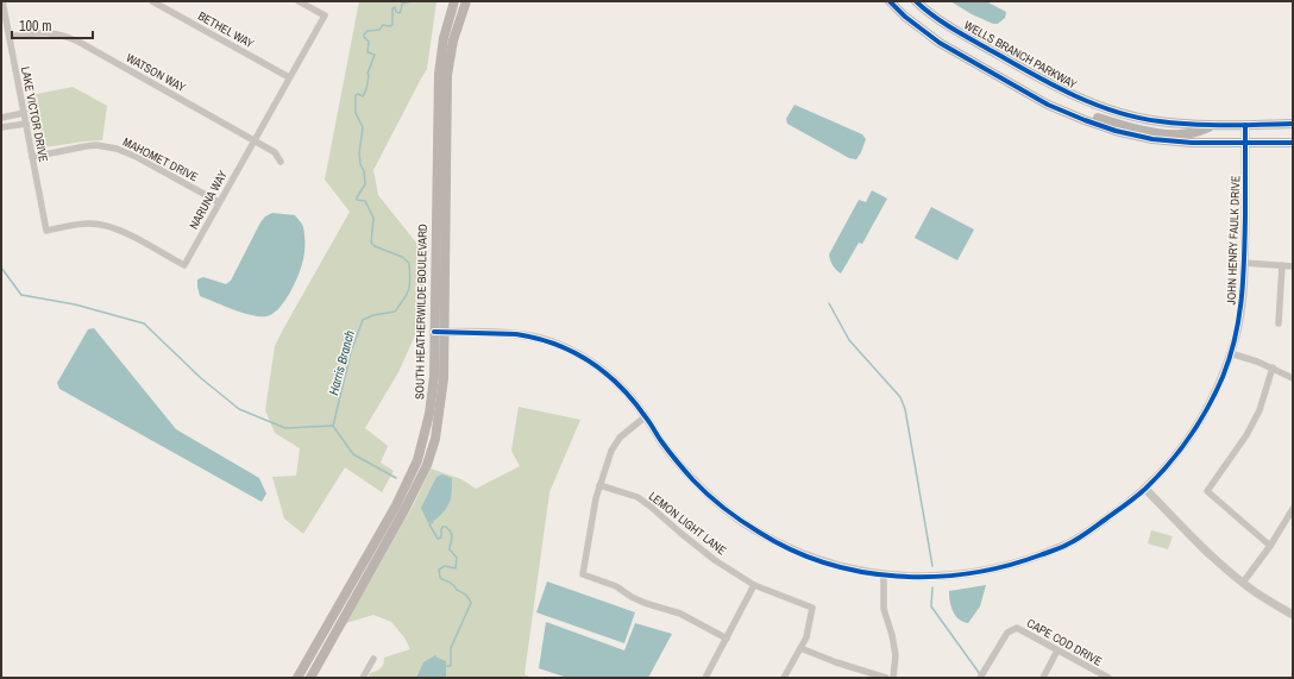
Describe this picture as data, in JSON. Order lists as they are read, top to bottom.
{
  "streets": {
    "main road": ["WELLS BRANCH PARKWAY", "SOUTH HEATHERWILDE BOULEVARD"],
    "street": [
      "BETHEL WAY",
      "WATSON WAY",
      "LAKE VICTOR DRIVE",
      "MAHOMET DRIVE",
      "NARUNA WAY",
      "JOHN HENRY FAULK DRIVE",
      "LEMON LIGHT LANE",
      "CAPE COD DRIVE"
    ]
  },
  "crossings": [
    ["BETHEL WAY", "NARUNA WAY"],
    ["WELLS BRANCH PARKWAY", "JOHN HENRY FAULK DRIVE"],
    ["WATSON WAY", "LAKE VICTOR DRIVE"],
    ["WATSON WAY", "NARUNA WAY"],
    ["LAKE VICTOR DRIVE", "MAHOMET DRIVE"],
    ["LAKE VICTOR DRIVE", "NARUNA WAY"],
    ["MAHOMET DRIVE", "NARUNA WAY"],
    ["JOHN HENRY FAULK DRIVE", "SOUTH HEATHERWILDE BOULEVARD"]
  ],
  "water": ["Harris Branch"],
  "scale_bar": "100 m"
}
